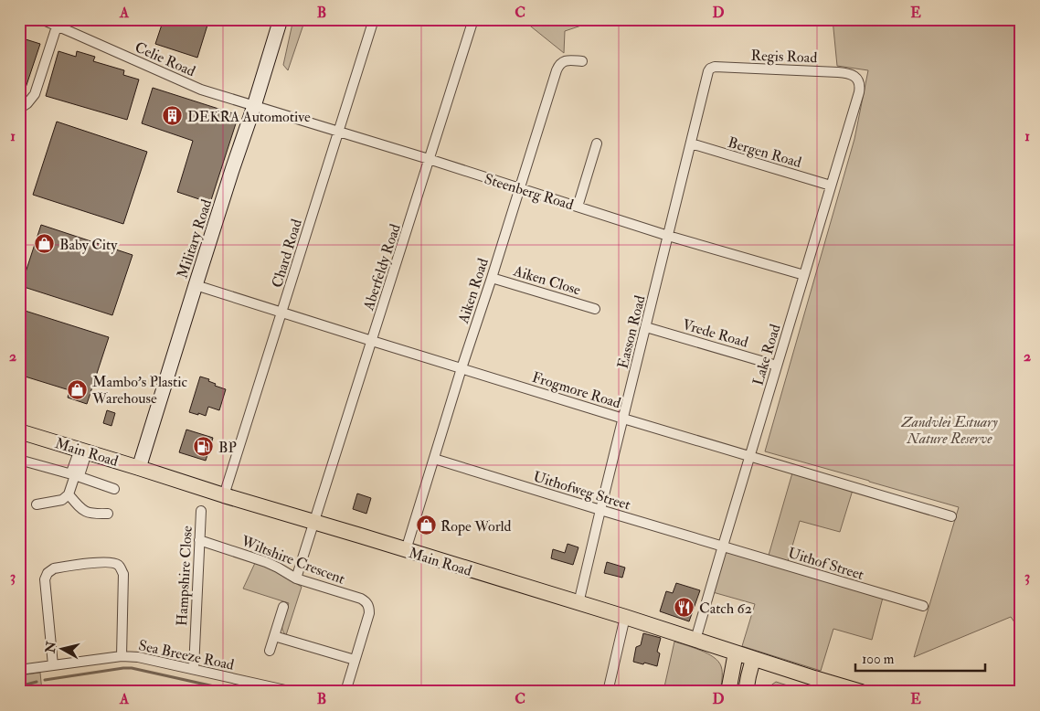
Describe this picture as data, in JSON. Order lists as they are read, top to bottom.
{
  "streets": {
    "main road": ["Military Road", "Main Road"],
    "street": [
      "Regis Road",
      "Celie Road",
      "Bergen Road",
      "Steenberg Road",
      "Chard Road",
      "Aberfeldy Road",
      "Aiken Close",
      "Aiken Road",
      "Easson Road",
      "Vrede Road",
      "Lake Road",
      "Frogmore Road",
      "Uithofweg Street",
      "Wiltshire Crescent",
      "Uithof Street",
      "Hampshire Close",
      "Sea Breeze Road"
    ]
  },
  "crossings": [
    ["Regis Road", "Easson Road"],
    ["Regis Road", "Lake Road"],
    ["Celie Road", "Steenberg Road"],
    ["Celie Road", "Military Road"],
    ["Bergen Road", "Easson Road"],
    ["Bergen Road", "Lake Road"],
    ["Steenberg Road", "Military Road"],
    ["Steenberg Road", "Chard Road"],
    ["Steenberg Road", "Aberfeldy Road"],
    ["Steenberg Road", "Aiken Road"],
    ["Steenberg Road", "Easson Road"],
    ["Steenberg Road", "Lake Road"],
    ["Military Road", "Frogmore Road"],
    ["Military Road", "Main Road"],
    ["Chard Road", "Frogmore Road"],
    ["Chard Road", "Main Road"],
    ["Aberfeldy Road", "Frogmore Road"],
    ["Aberfeldy Road", "Main Road"],
    ["Aberfeldy Road", "Wiltshire Crescent"],
    ["Aiken Close", "Aiken Road"],
    ["Aiken Road", "Frogmore Road"],
    ["Aiken Road", "Main Road"],
    ["Aiken Road", "Uithofweg Street"],
    ["Easson Road", "Vrede Road"],
    ["Easson Road", "Frogmore Road"],
    ["Easson Road", "Main Road"],
    ["Easson Road", "Uithofweg Street"],
    ["Vrede Road", "Lake Road"],
    ["Lake Road", "Frogmore Road"],
    ["Lake Road", "Main Road"],
    ["Lake Road", "Uithofweg Street"],
    ["Lake Road", "Uithof Street"],
    ["Uithofweg Street", "Uithof Street"],
    ["Wiltshire Crescent", "Hampshire Close"],
    ["Hampshire Close", "Sea Breeze Road"]
  ],
  "parks": ["Zandvlei Estuary Nature Reserve"],
  "places": {
    "building": ["DEKRA Automotive"],
    "shop": ["Baby City", "Mambo's Plastic Warehouse", "Rope World"],
    "fuel station": ["BP"],
    "restaurant": ["Catch 62"]
  },
  "scale_bar": "100 m",
  "north": "left",
  "grid": {
    "columns": [
      "A",
      "B",
      "C",
      "D",
      "E"
    ],
    "rows": ["1", "2", "3"]
  }
}
